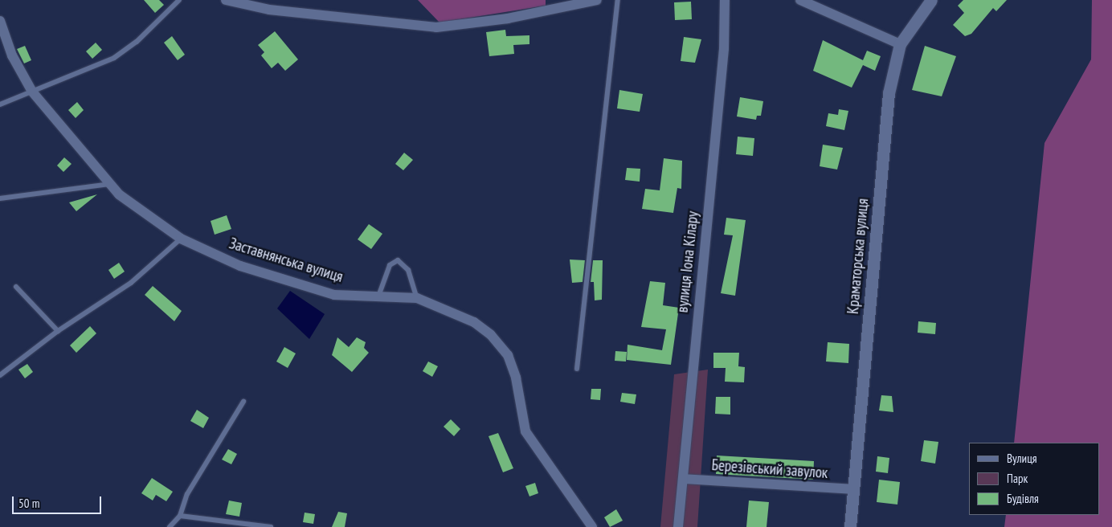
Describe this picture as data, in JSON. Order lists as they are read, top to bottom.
{
  "streets": {
    "street": [
      "Краматорська вулиця",
      "Заставнянська вулиця",
      "вулиця Іона Кілару",
      "Березівський завулок"
    ]
  },
  "crossings": [
    ["Краматорська вулиця", "Березівський завулок"],
    ["вулиця Іона Кілару", "Березівський завулок"]
  ],
  "legend": ["Вулиця", "Парк", "Будівля"],
  "scale_bar": "50 m"
}
